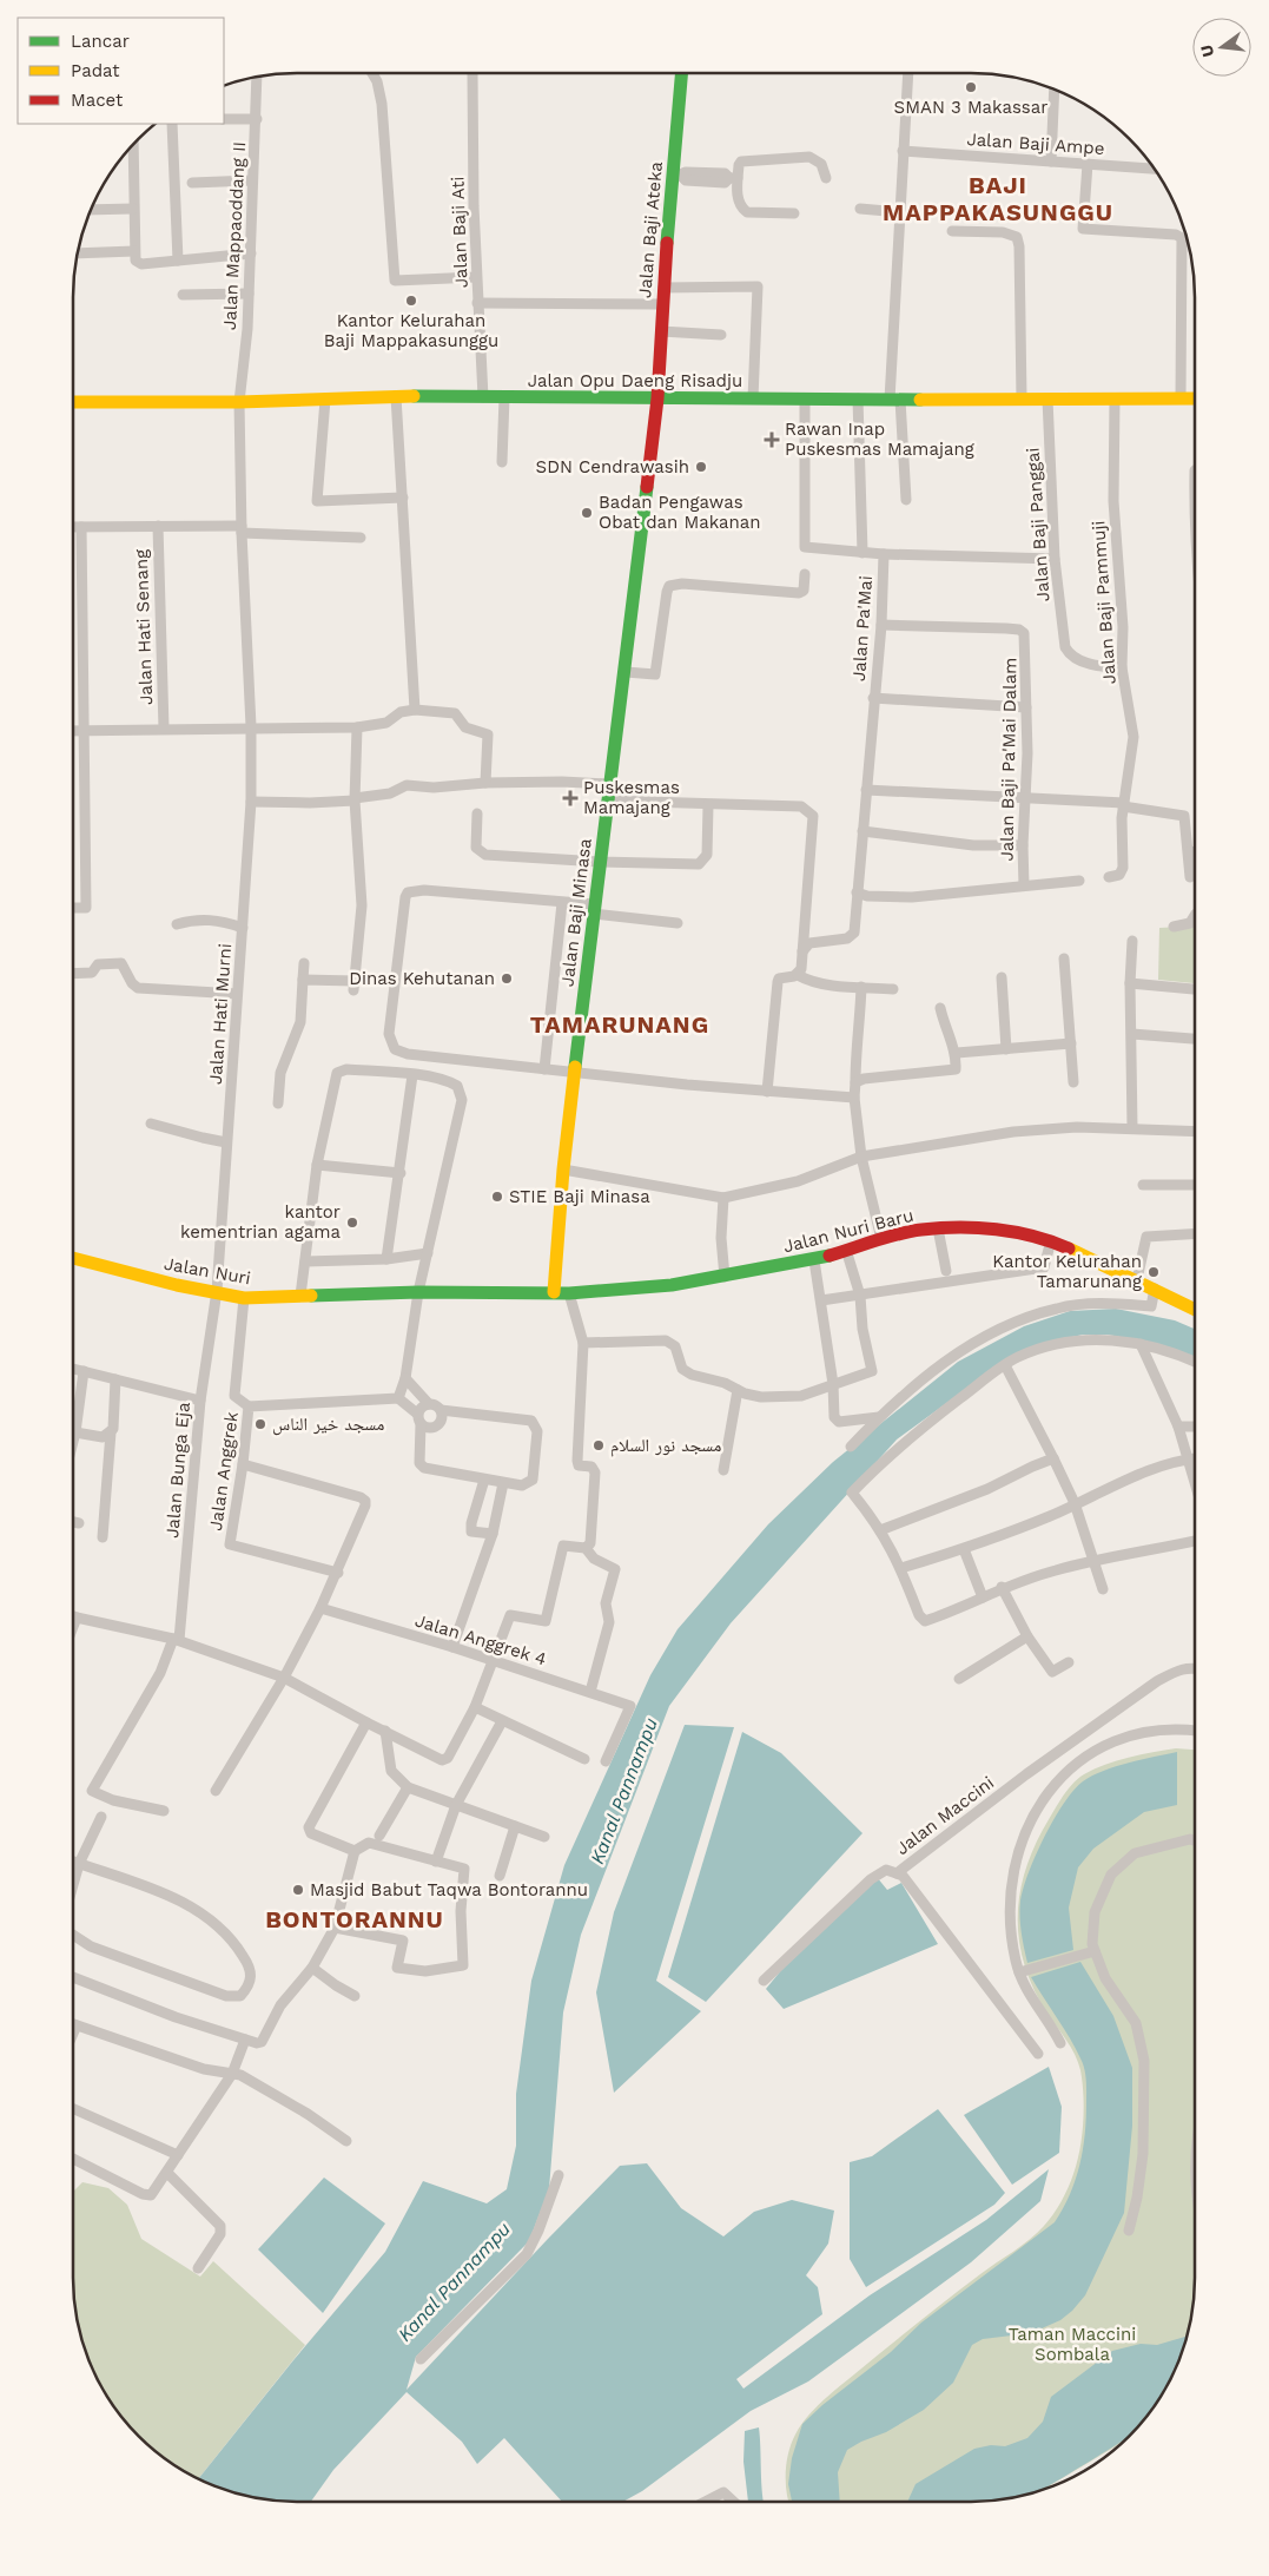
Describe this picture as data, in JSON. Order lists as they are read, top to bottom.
{
  "streets": {
    "street": [
      "Jalan Baji Ampe",
      "Jalan Baji Ateka",
      "Jalan Baji Ati",
      "Jalan Mappaoddang II",
      "Jalan Opu Daeng Risadju",
      "Jalan Baji Panggai",
      "Jalan Baji Pammuji",
      "Jalan Hati Senang",
      "Jalan Pa'Mai",
      "Jalan Baji Pa'Mai Dalam",
      "Jalan Baji Minasa",
      "Jalan Hati Murni",
      "Jalan Nuri Baru",
      "Jalan Nuri",
      "Jalan Bunga Eja",
      "Jalan Anggrek",
      "Jalan Anggrek 4",
      "Jalan Maccini"
    ]
  },
  "crossings": [
    ["Jalan Baji Ateka", "Jalan Opu Daeng Risadju"],
    ["Jalan Baji Ateka", "Jalan Baji Minasa"],
    ["Jalan Baji Ati", "Jalan Opu Daeng Risadju"],
    ["Jalan Mappaoddang II", "Jalan Opu Daeng Risadju"],
    ["Jalan Mappaoddang II", "Jalan Hati Murni"],
    ["Jalan Opu Daeng Risadju", "Jalan Baji Panggai"],
    ["Jalan Opu Daeng Risadju", "Jalan Baji Pammuji"],
    ["Jalan Opu Daeng Risadju", "Jalan Pa'Mai"],
    ["Jalan Opu Daeng Risadju", "Jalan Baji Minasa"],
    ["Jalan Baji Panggai", "Jalan Baji Pammuji"],
    ["Jalan Pa'Mai", "Jalan Baji Pa'Mai Dalam"],
    ["Jalan Baji Minasa", "Jalan Nuri Baru"],
    ["Jalan Hati Murni", "Jalan Nuri"],
    ["Jalan Hati Murni", "Jalan Bunga Eja"],
    ["Jalan Nuri Baru", "Jalan Nuri"],
    ["Jalan Nuri", "Jalan Bunga Eja"]
  ],
  "districts": ["BAJI MAPPAKASUNGGU", "TAMARUNANG", "BONTORANNU"],
  "water": ["Kanal Pannampu"],
  "parks": ["Taman Maccini Sombala"],
  "places": {
    "other": [
      "SMAN 3 Makassar",
      "Kantor Kelurahan Baji Mappakasunggu",
      "SDN Cendrawasih",
      "Badan Pengawas Obat dan Makanan",
      "Dinas Kehutanan",
      "STIE Baji Minasa",
      "kantor kementrian agama",
      "Kantor Kelurahan Tamarunang",
      "مسجد خير الناس",
      "مسجد نور السلام",
      "Masjid Babut Taqwa Bontorannu"
    ],
    "health": ["Rawan Inap Puskesmas Mamajang", "Puskesmas Mamajang"]
  },
  "legend": ["Lancar", "Padat", "Macet"],
  "north": "left"
}
